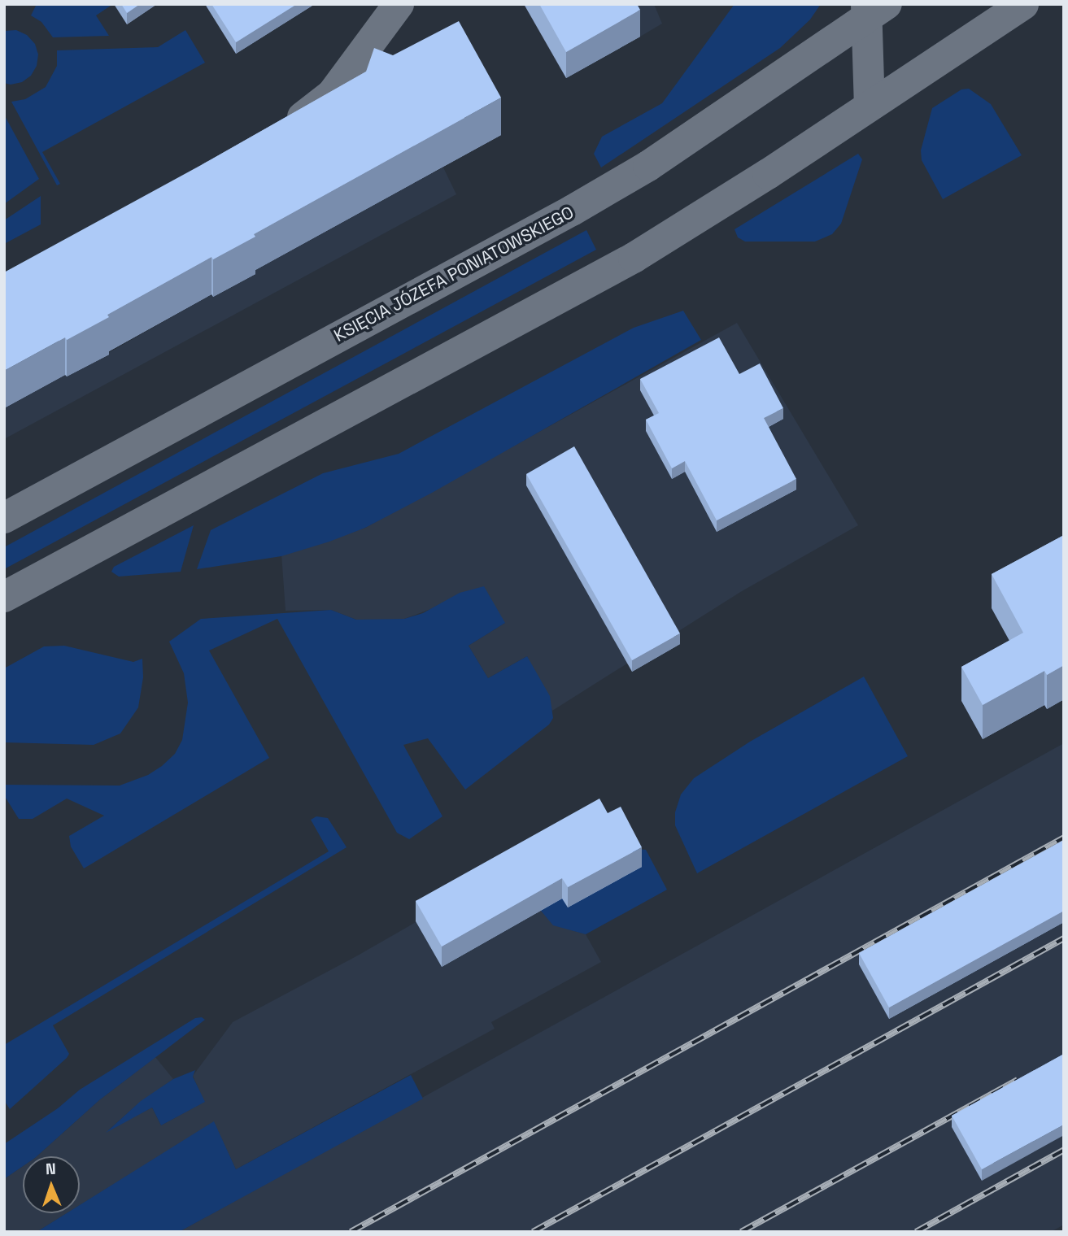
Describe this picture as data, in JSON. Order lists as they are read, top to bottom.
{
  "streets": {
    "main road": ["KSIĘCIA JÓZEFA PONIATOWSKIEGO"]
  },
  "north": "top"
}
